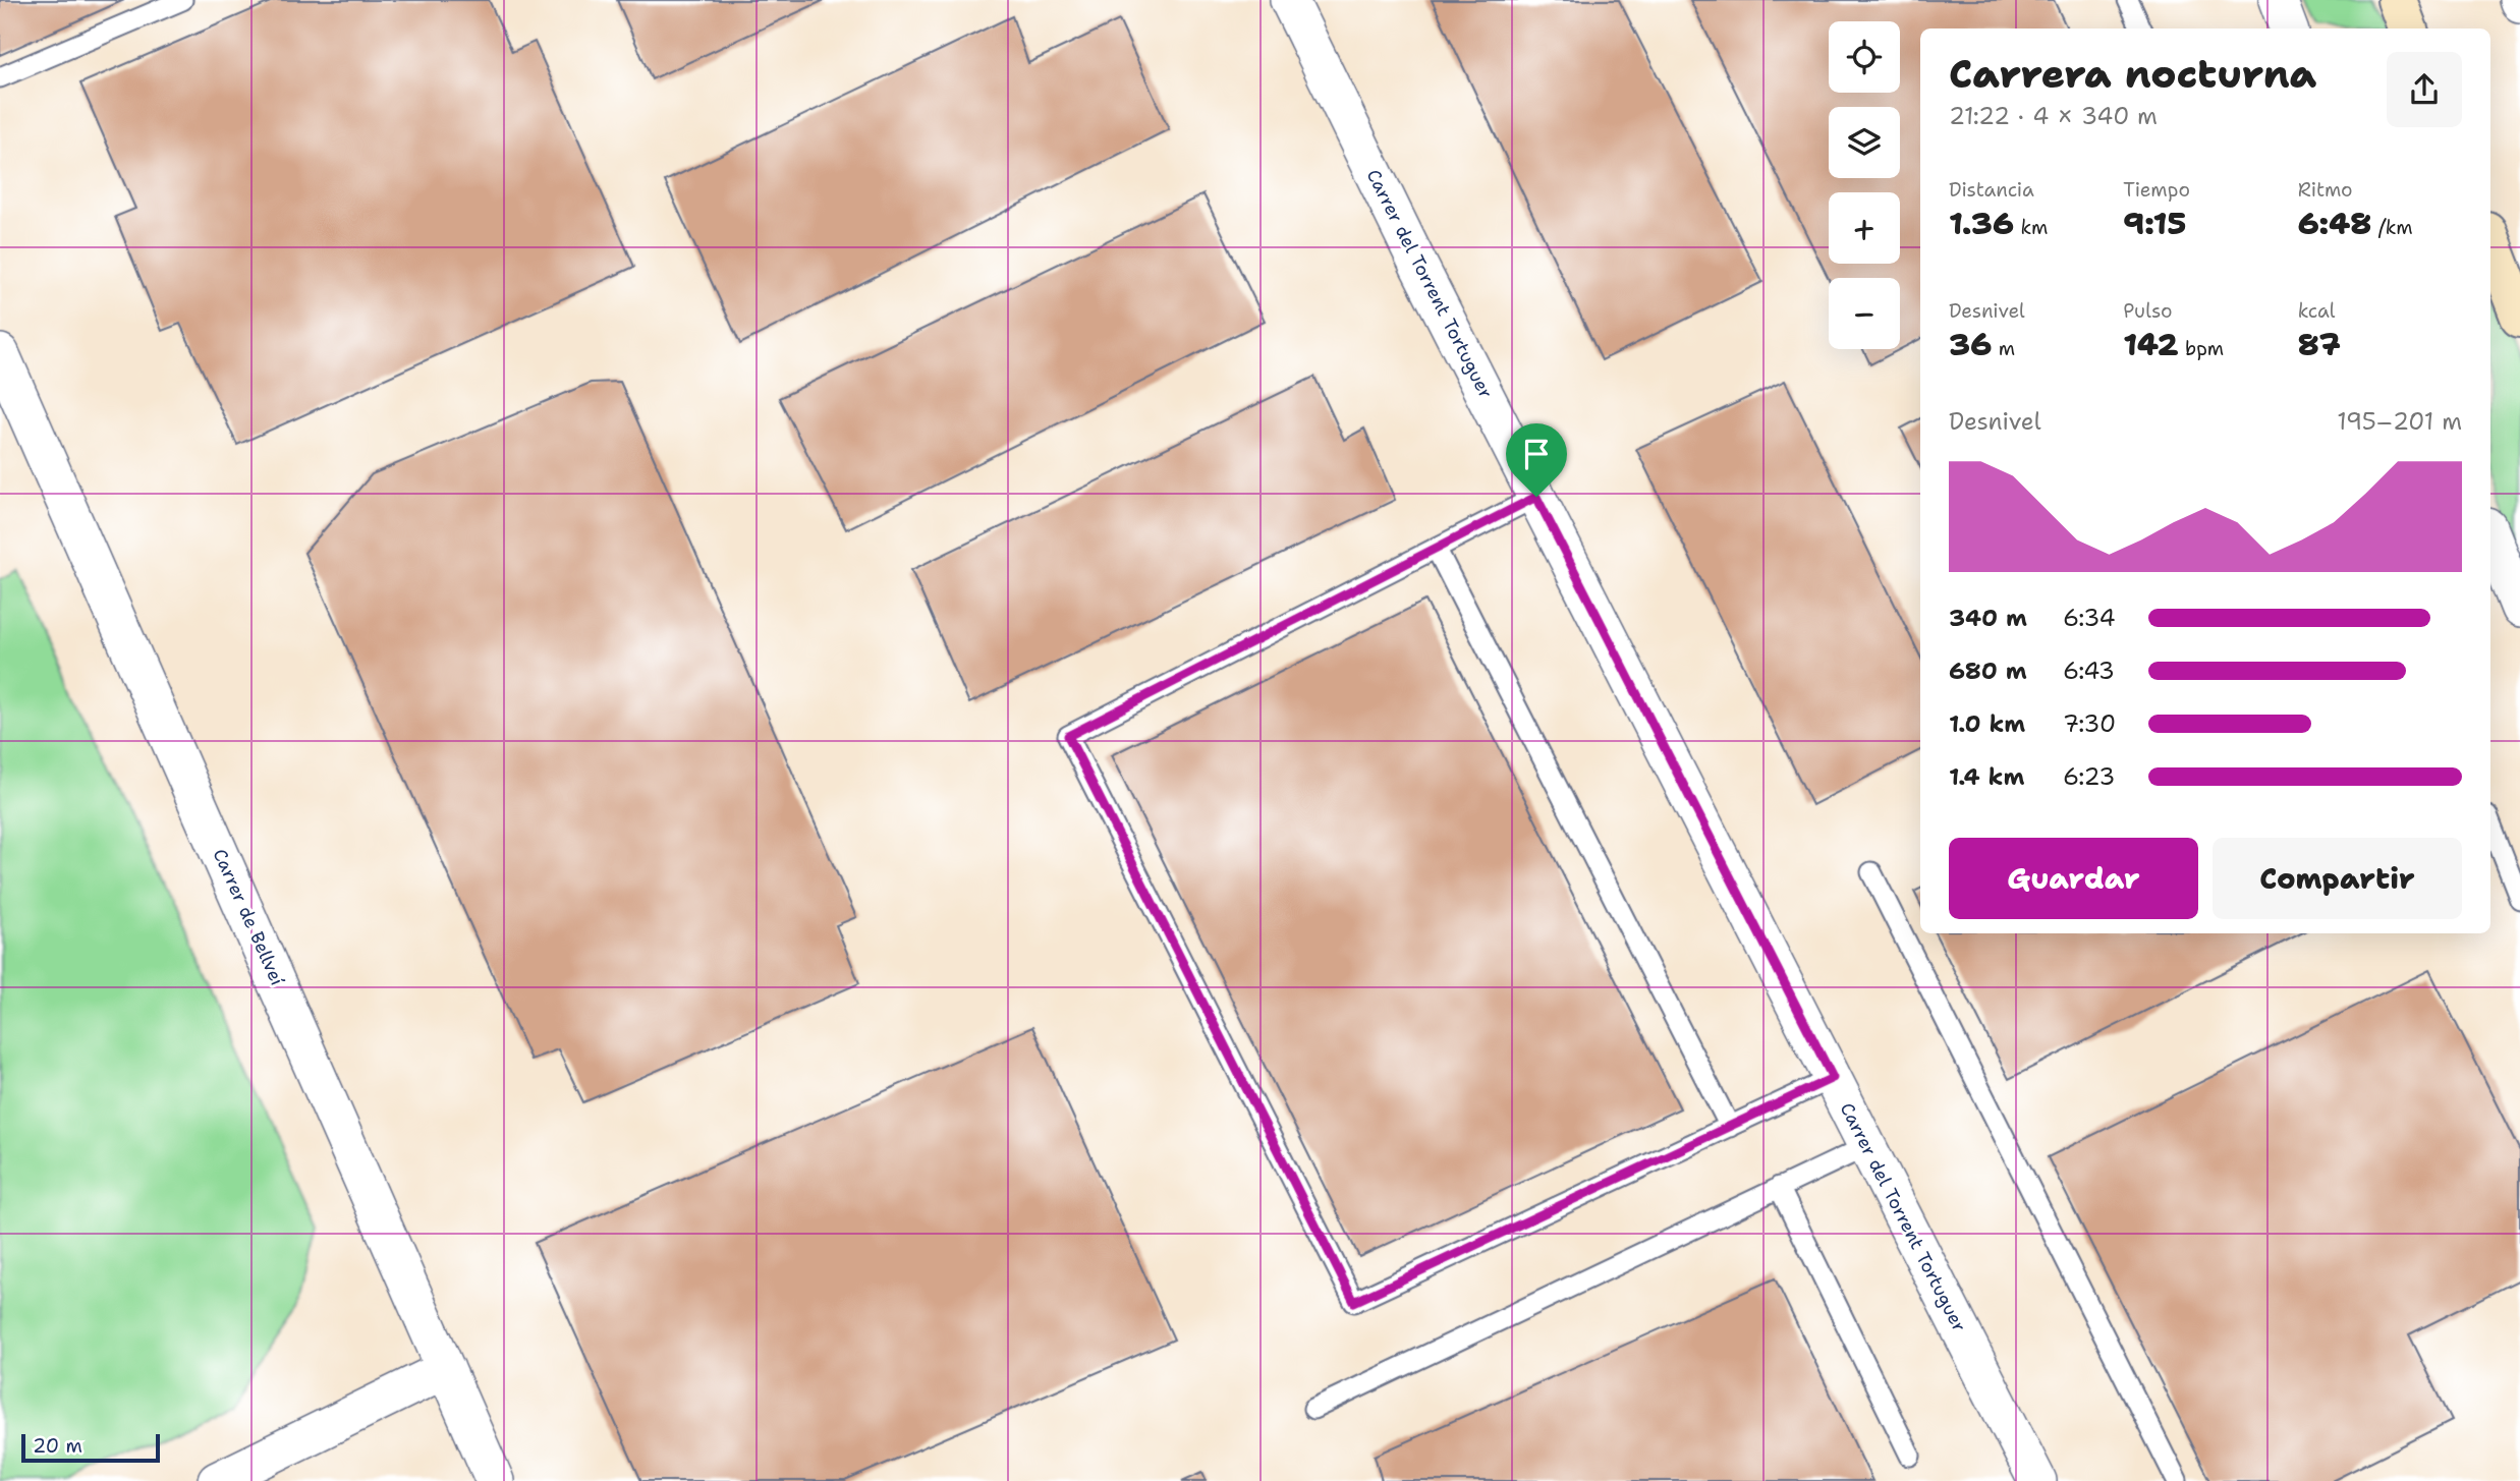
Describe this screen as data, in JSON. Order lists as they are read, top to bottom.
{
  "streets": {
    "street": ["Carrer del Torrent Tortuguer", "Carrer de Bellveí"]
  },
  "scale_bar": "20 m",
  "page": {
    "map_buttons": ["+", "−"],
    "heading": ["Carrera nocturna", "21:22 · 4 × 340 m"],
    "stats": [
      ["Distancia", "1.36 km"],
      ["Tiempo", "9:15"],
      ["Ritmo", "6:48 /km"],
      ["Desnivel", "36 m"],
      ["Pulso", "142 bpm"],
      ["kcal", "87"]
    ],
    "chart": ["Desnivel", "195–201 m"],
    "list": [
      {
        "name": "340 m",
        "note": "6:34"
      },
      {
        "name": "680 m",
        "note": "6:43"
      },
      {
        "name": "1.0 km",
        "note": "7:30"
      },
      {
        "name": "1.4 km",
        "note": "6:23"
      }
    ],
    "buttons": ["Guardar", "Compartir"],
    "scale": "20 m"
  }
}
